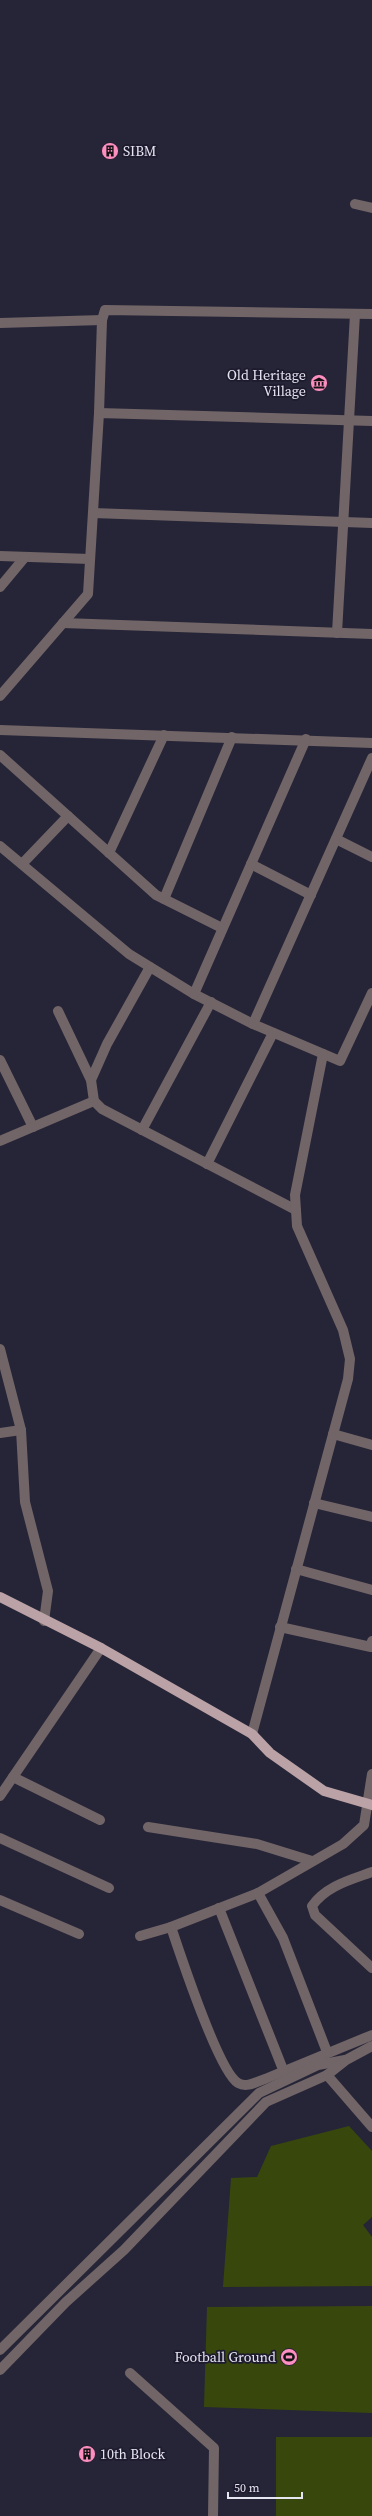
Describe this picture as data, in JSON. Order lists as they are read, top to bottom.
{
  "places": {
    "building": ["SIBM", "10th Block"],
    "museum": ["Old Heritage Village"],
    "sports": ["Football Ground"]
  },
  "scale_bar": "50 m"
}
